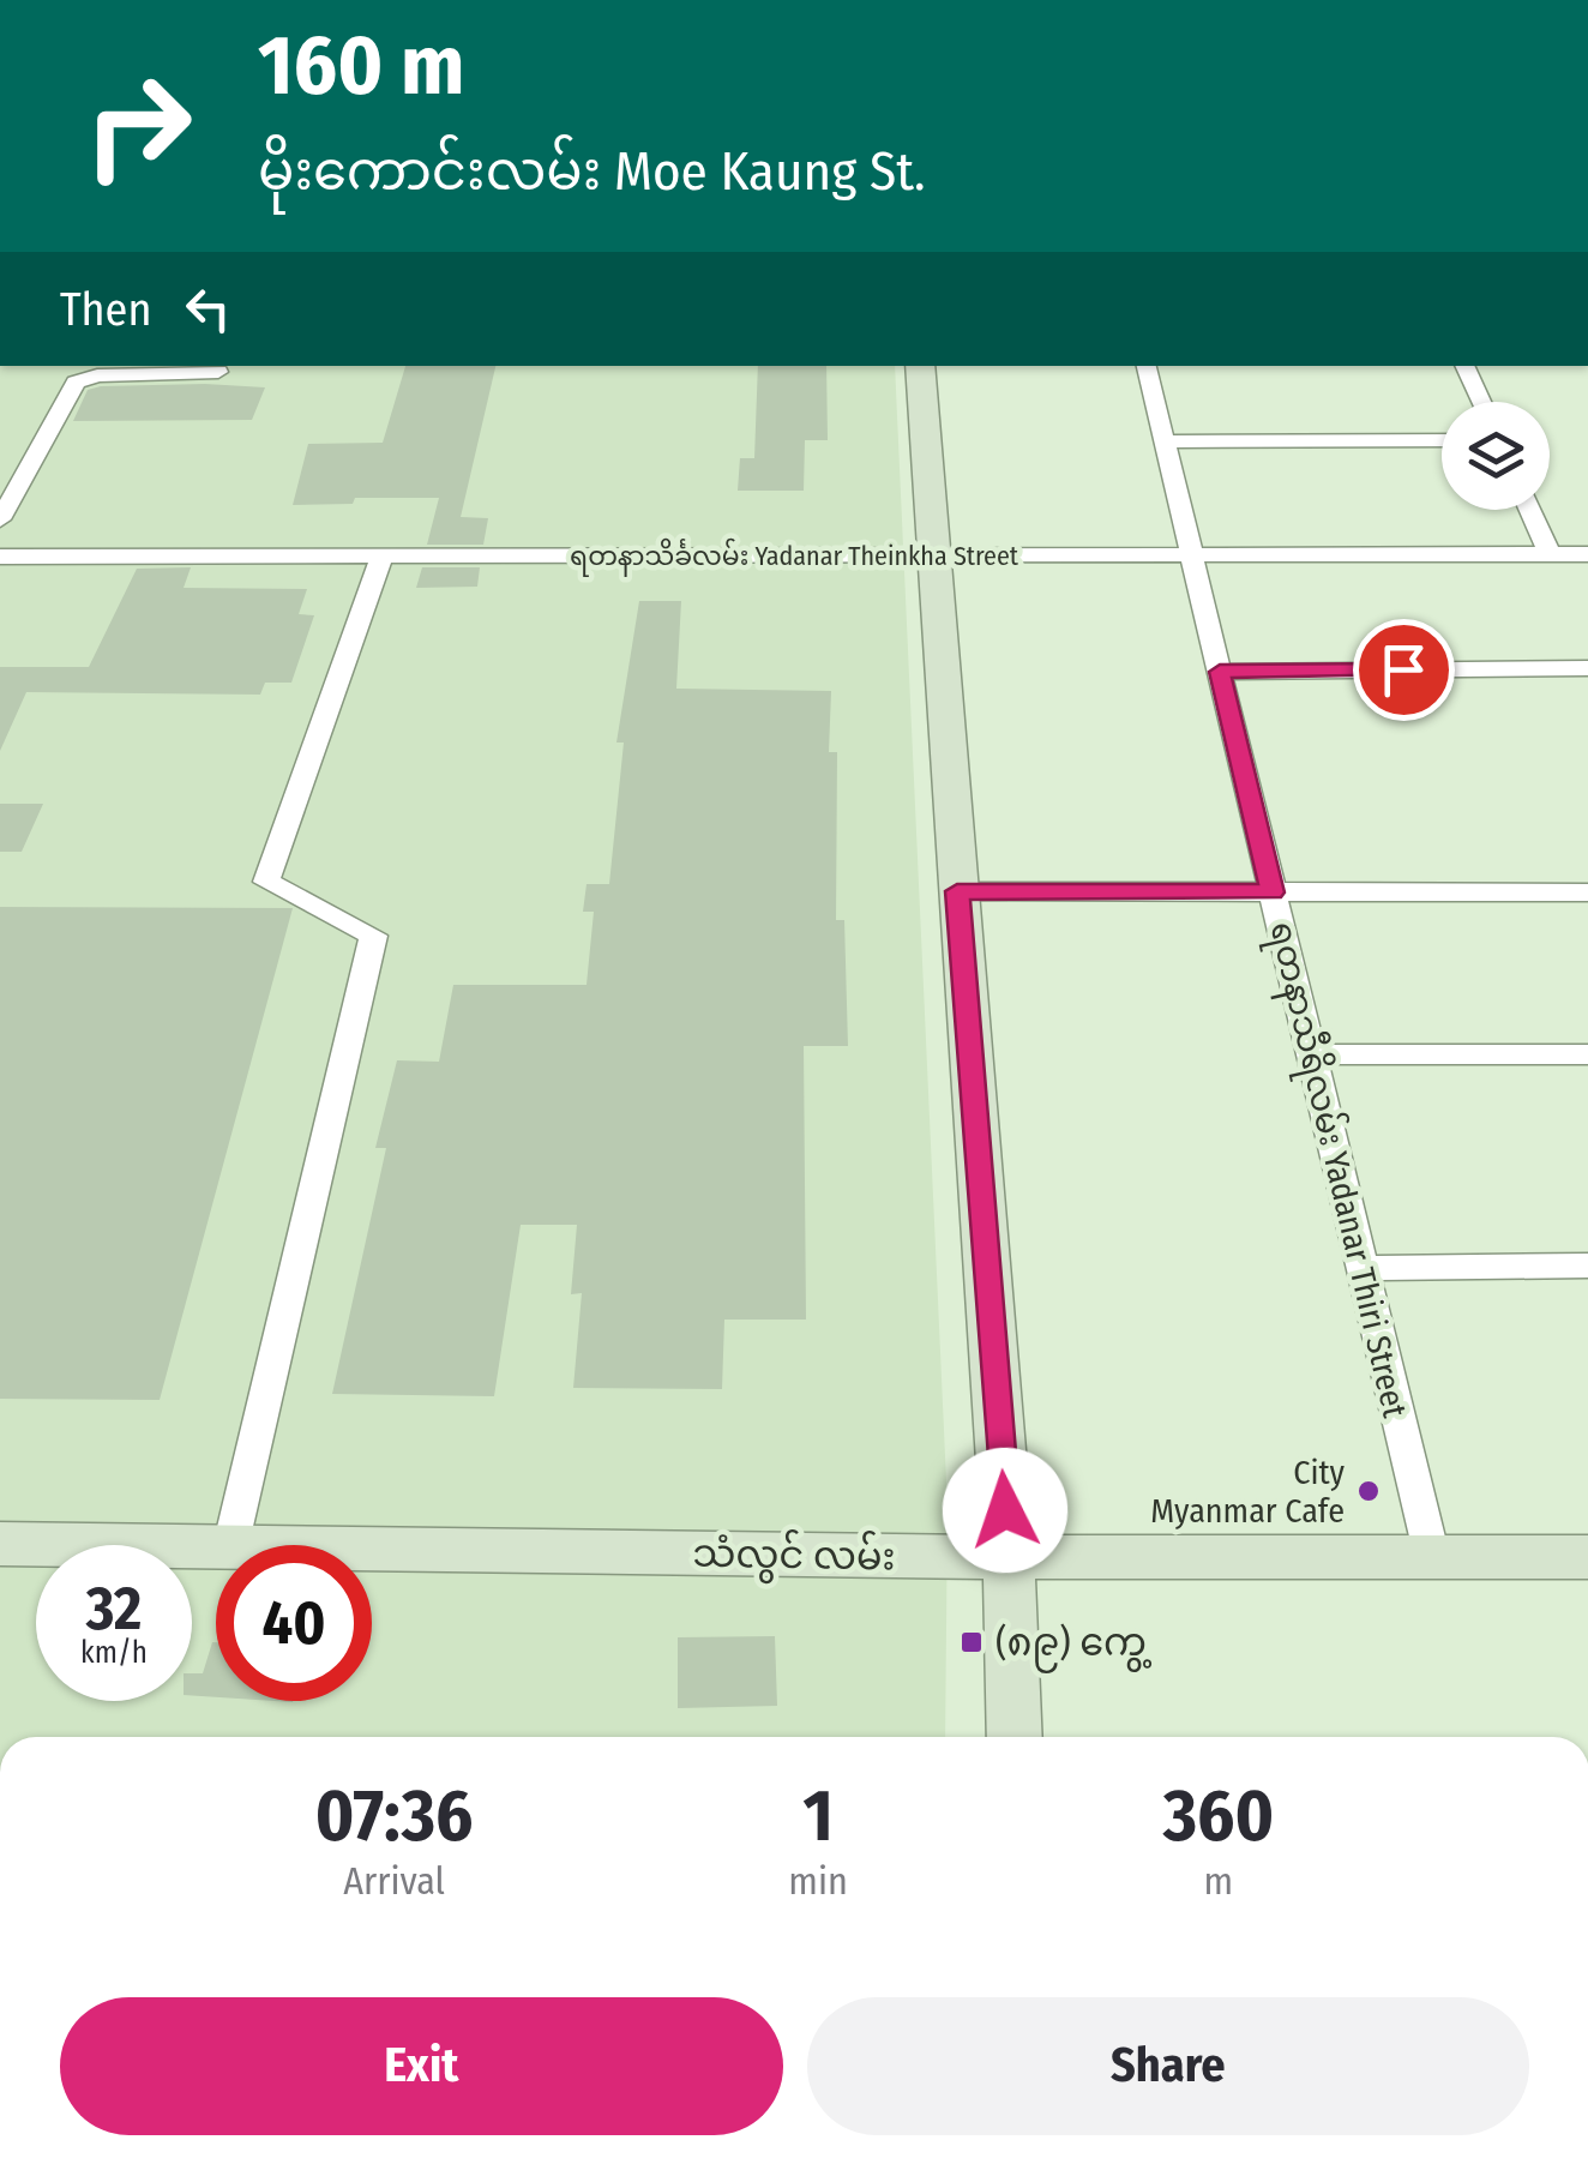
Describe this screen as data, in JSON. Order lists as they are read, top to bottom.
{
  "streets": {
    "street": ["ရတနာသိင်္ခလမ်း Yadanar Theinkha Street", "ရတနာသီရိလမ်း Yadanar Thiri Street", "သံလွင် လမ်း"]
  },
  "crossings": [
    ["ရတနာသိင်္ခလမ်း Yadanar Theinkha Street", "ရတနာသီရိလမ်း Yadanar Thiri Street"],
    ["ရတနာသီရိလမ်း Yadanar Thiri Street", "သံလွင် လမ်း"]
  ],
  "places": {
    "other": ["City Myanmar Cafe"],
    "transit": ["(၈၉) ကွေ့"]
  },
  "page": {
    "turn": ["160 m", "မိုးကောင်းလမ်း Moe Kaung St."],
    "then": "Then",
    "speed": "32 km/h",
    "limit": "40",
    "eta": [
      "07:36",
      "Arrival",
      "1",
      "min",
      "360",
      "m"
    ],
    "buttons": ["Exit", "Share"]
  }
}
